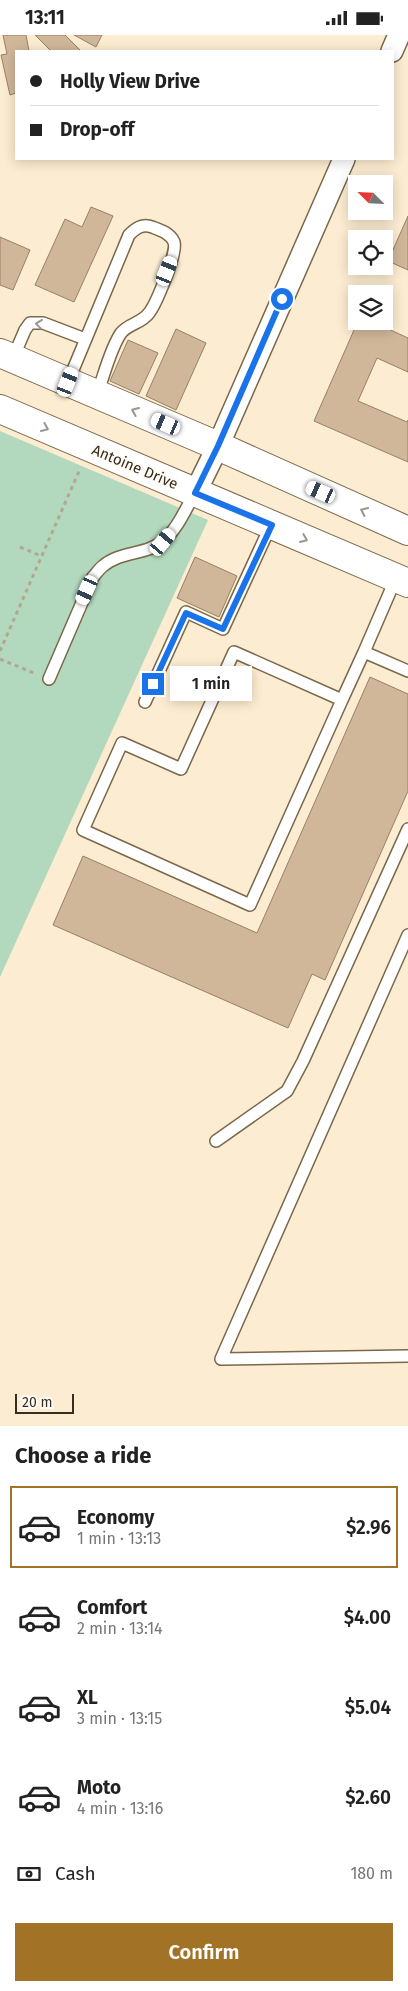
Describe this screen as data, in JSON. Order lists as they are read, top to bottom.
{
  "streets": {
    "main road": ["Antoine Drive"]
  },
  "scale_bar": "20 m",
  "north": "top left",
  "page": {
    "status": "13:11",
    "banner": ["Holly View Drive", "Drop-off"],
    "bubble": "1 min",
    "scale": "20 m",
    "heading": "Choose a ride",
    "list": [
      {
        "name": "Economy",
        "note": "1 min · 13:13",
        "value": "$2.96"
      },
      {
        "name": "Comfort",
        "note": "2 min · 13:14",
        "value": "$4.00"
      },
      {
        "name": "XL",
        "note": "3 min · 13:15",
        "value": "$5.04"
      },
      {
        "name": "Moto",
        "note": "4 min · 13:16",
        "value": "$2.60"
      }
    ],
    "pay": ["Cash", "180 m"],
    "buttons": "Confirm"
  }
}
